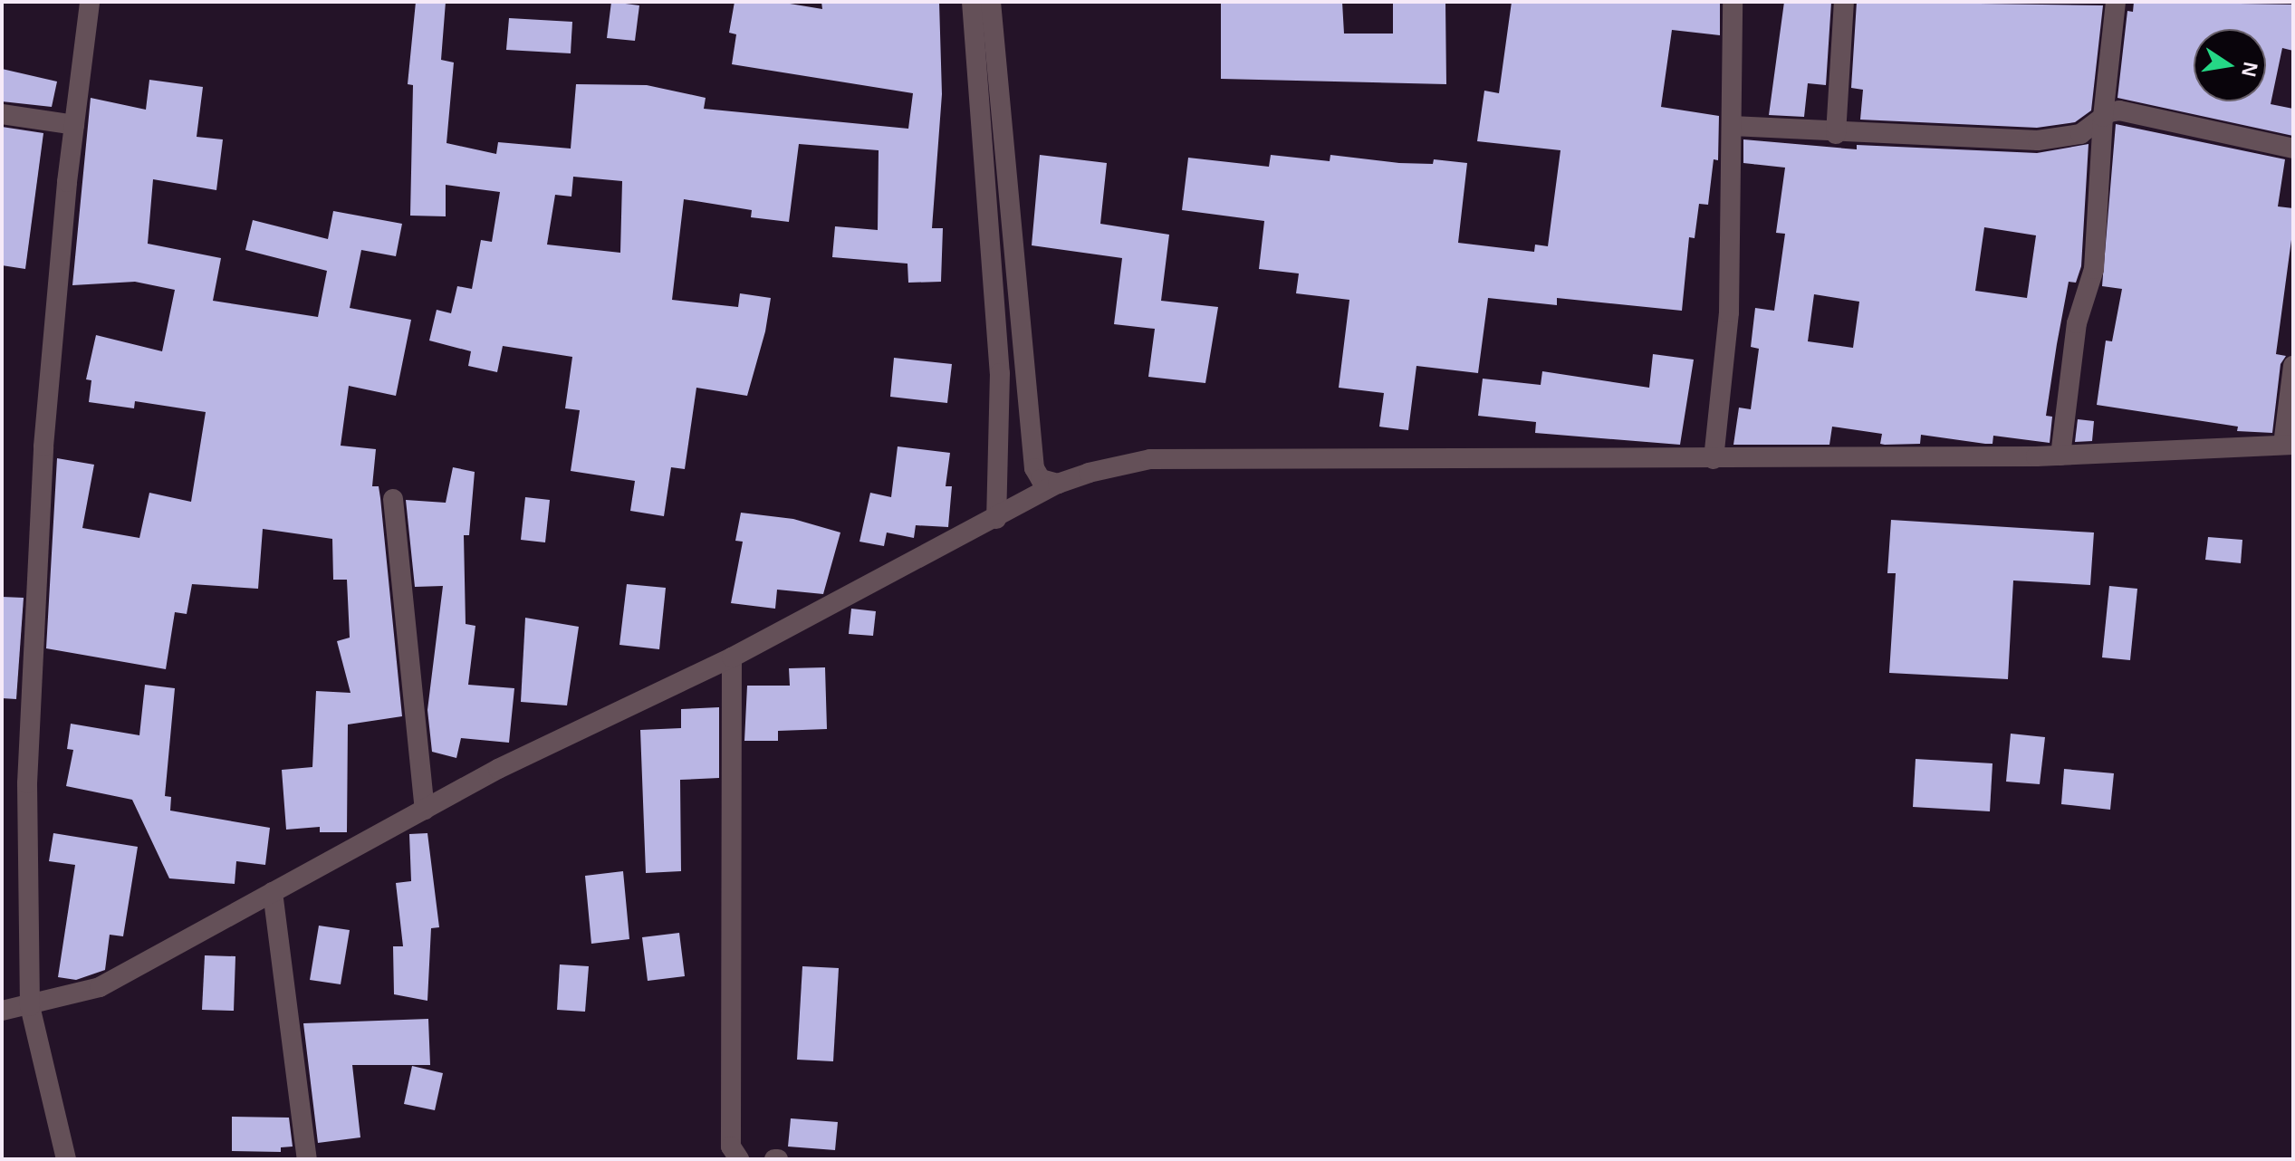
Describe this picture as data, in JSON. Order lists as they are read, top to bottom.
{
  "north": "right"
}
